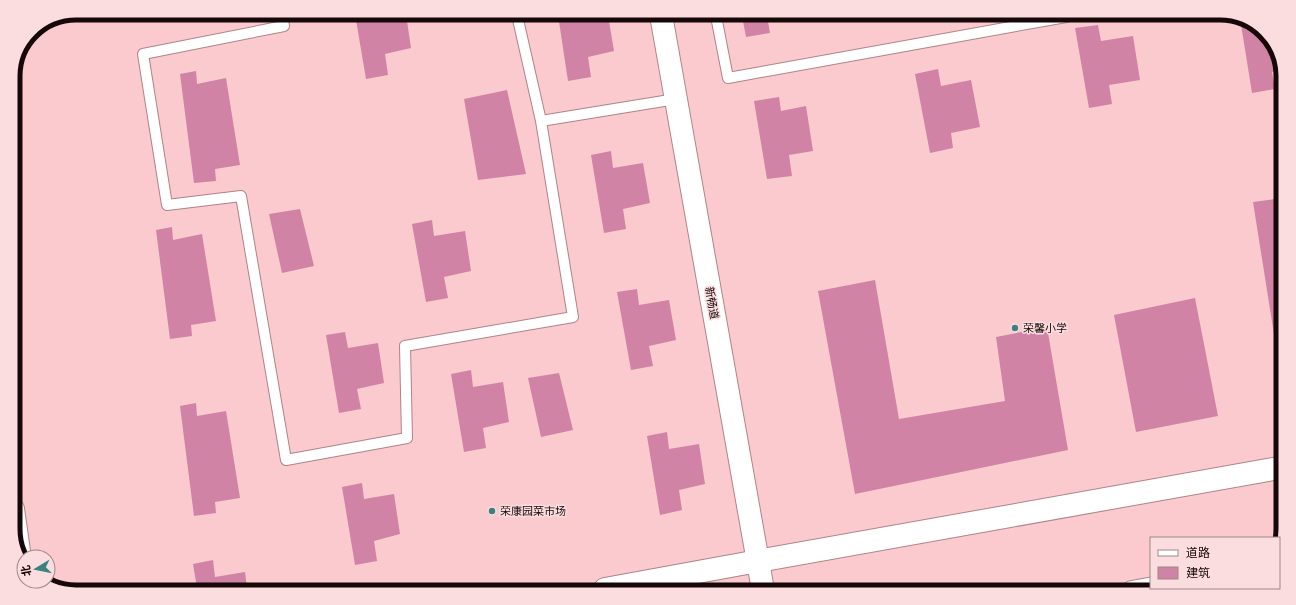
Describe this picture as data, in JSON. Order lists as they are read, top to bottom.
{
  "streets": {
    "street": ["新畅道"]
  },
  "places": ["荣馨小学", "荣康园菜市场"],
  "legend": ["道路", "建筑"],
  "north": "left"
}
